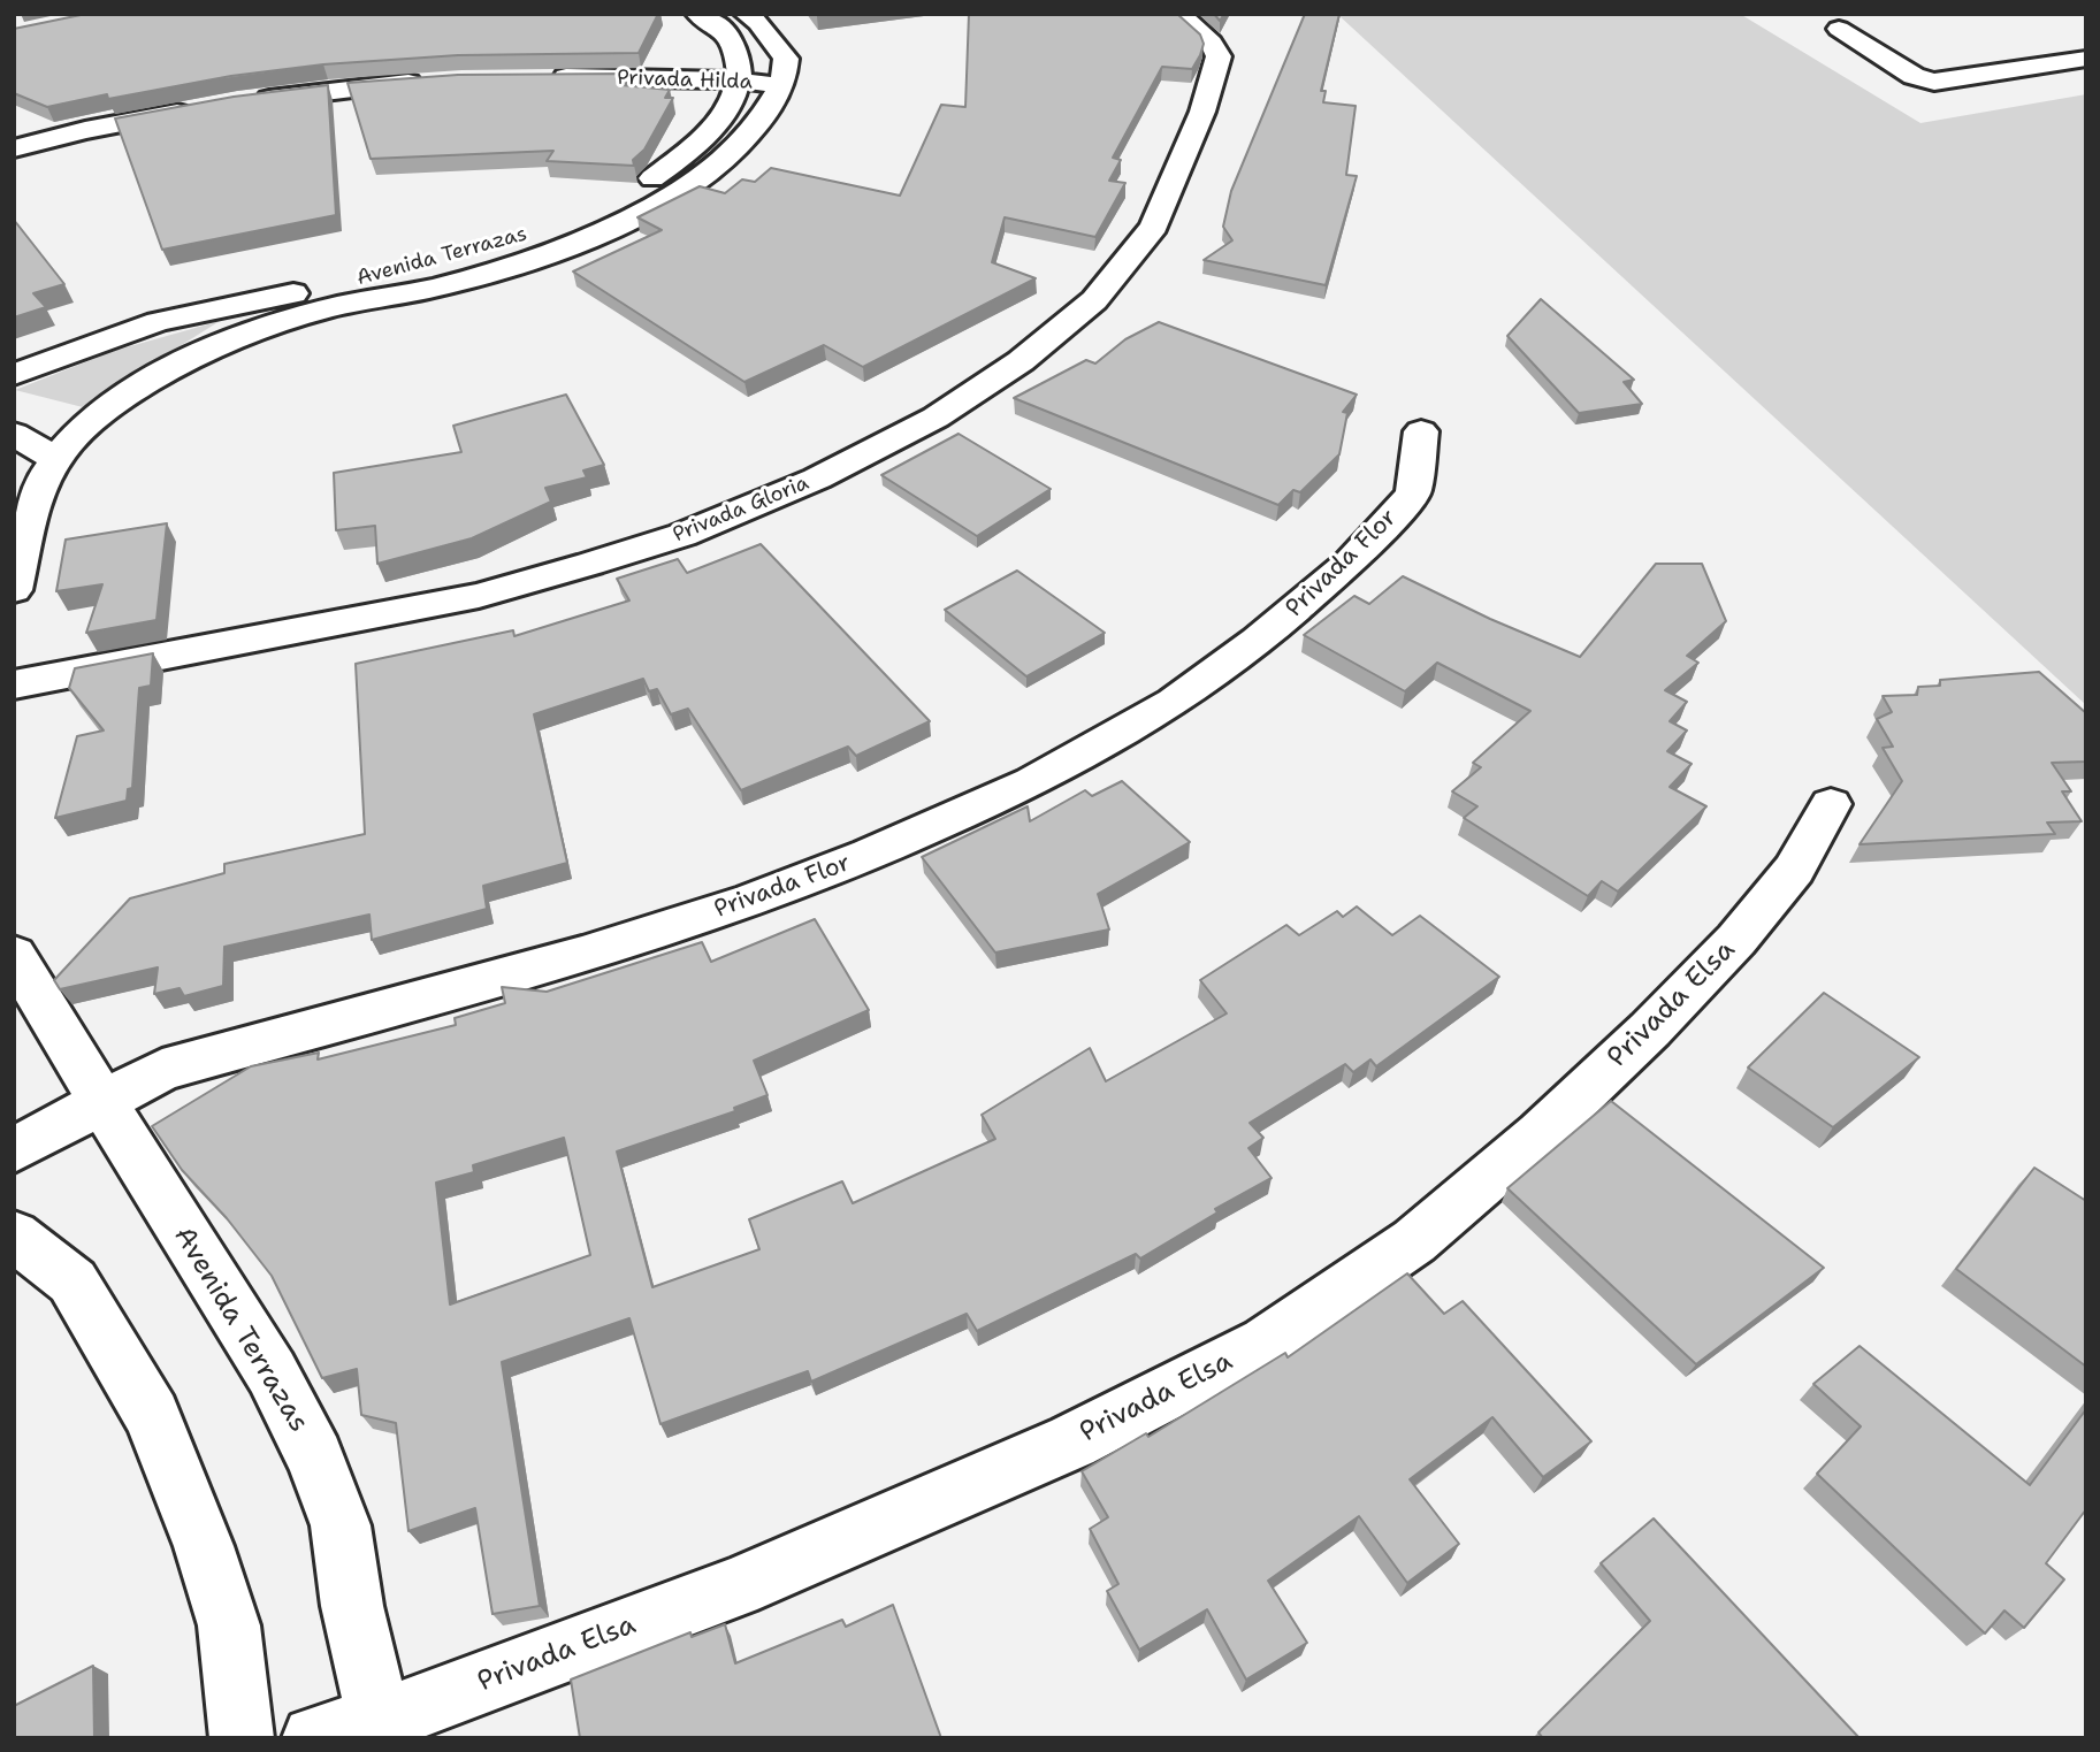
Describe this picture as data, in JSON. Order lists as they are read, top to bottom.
{
  "streets": {
    "street": [
      "Privada Hilda",
      "Avenida Terrazas",
      "Privada Gloria",
      "Privada Flor",
      "Privada Elsa"
    ]
  },
  "crossings": [
    ["Privada Hilda", "Avenida Terrazas"],
    ["Avenida Terrazas", "Privada Flor"],
    ["Avenida Terrazas", "Privada Elsa"]
  ]
}
